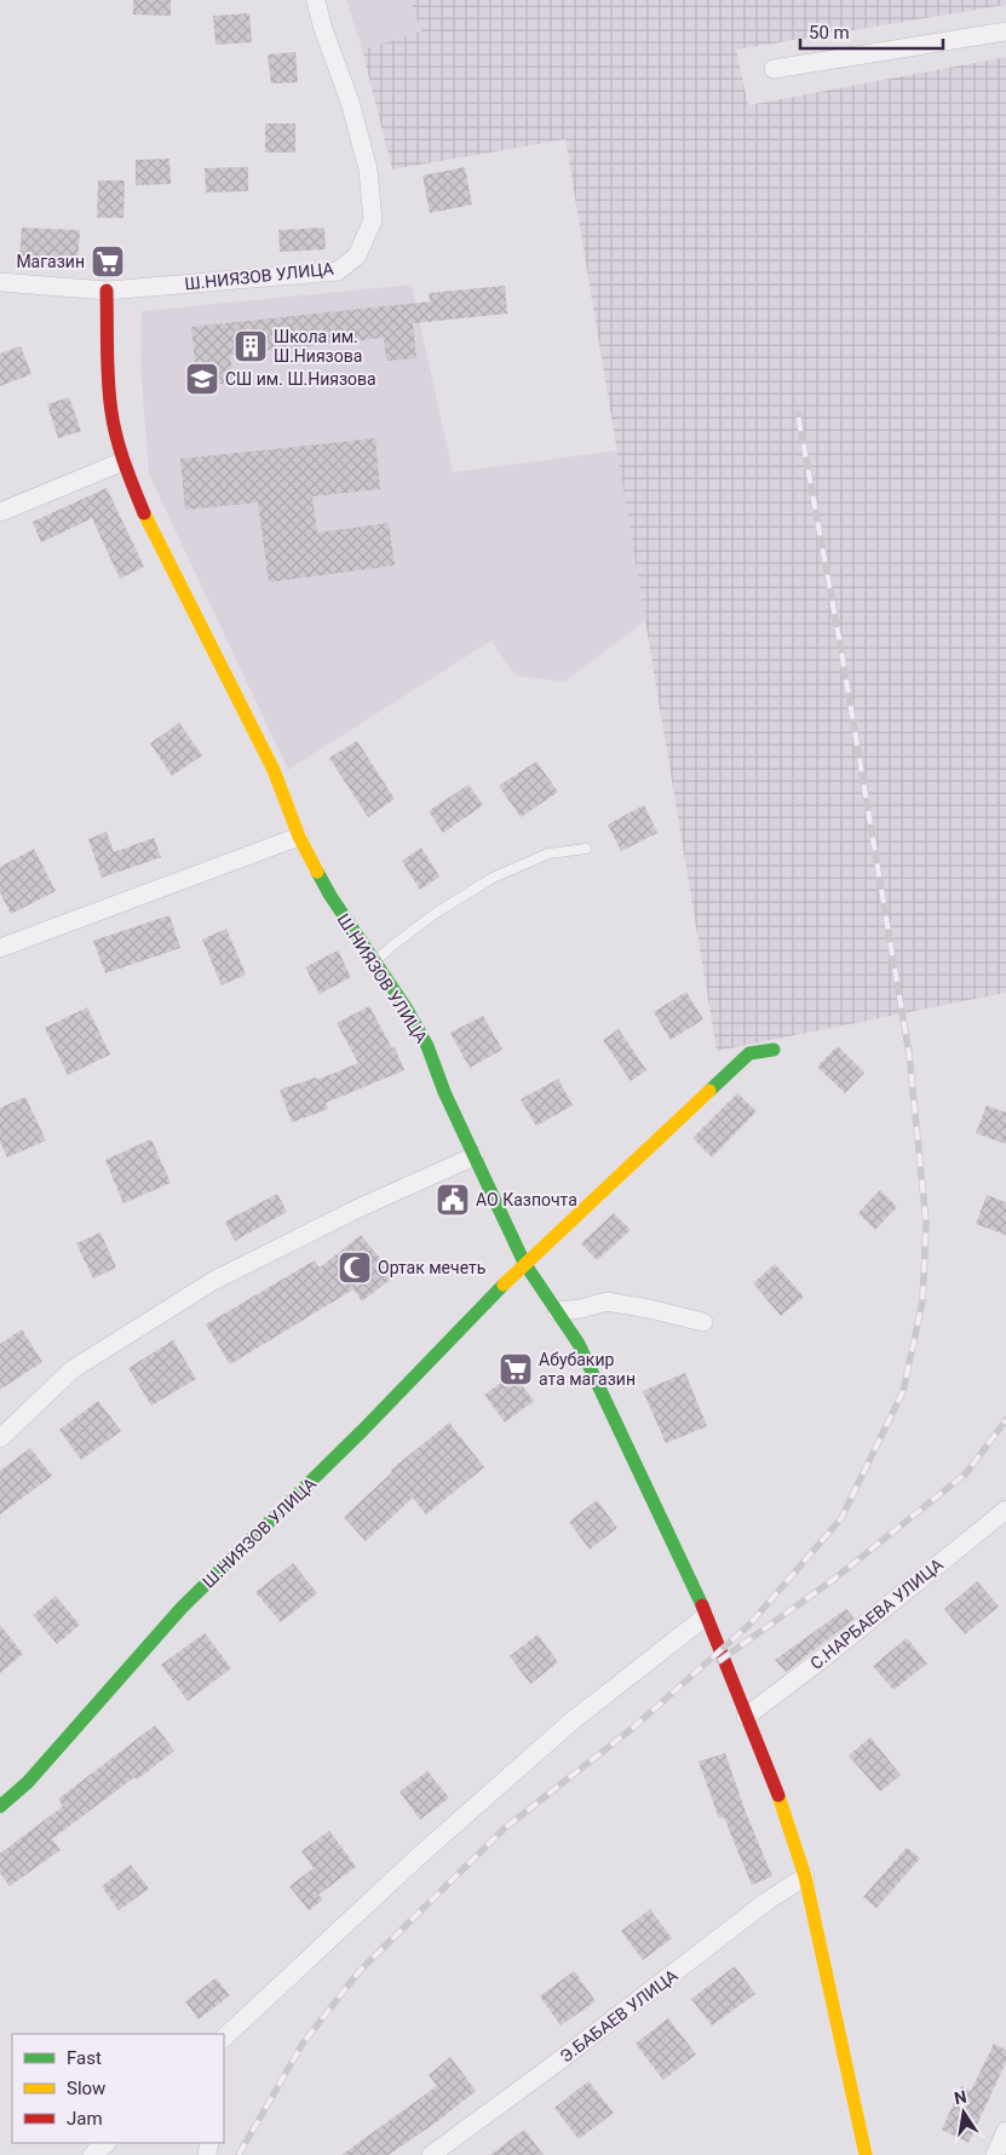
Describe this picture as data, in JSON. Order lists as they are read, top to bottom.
{
  "streets": {
    "street": ["Ш.НИЯЗОВ УЛИЦА", "С.НАРБАЕВА УЛИЦА", "Э.БАБАЕВ УЛИЦА"]
  },
  "crossings": [
    ["Ш.НИЯЗОВ УЛИЦА", "С.НАРБАЕВА УЛИЦА"],
    ["Ш.НИЯЗОВ УЛИЦА", "Э.БАБАЕВ УЛИЦА"]
  ],
  "places": {
    "supermarket": ["Магазин", "Абубакир ата магазин"],
    "building": ["Школа им. Ш.Ниязова"],
    "school or university": ["СШ им. Ш.Ниязова"],
    "public building": ["АО Казпочта"],
    "mosque": ["Ортак мечеть"]
  },
  "legend": ["Fast", "Slow", "Jam"],
  "scale_bar": "50 m",
  "north": "top"
}
